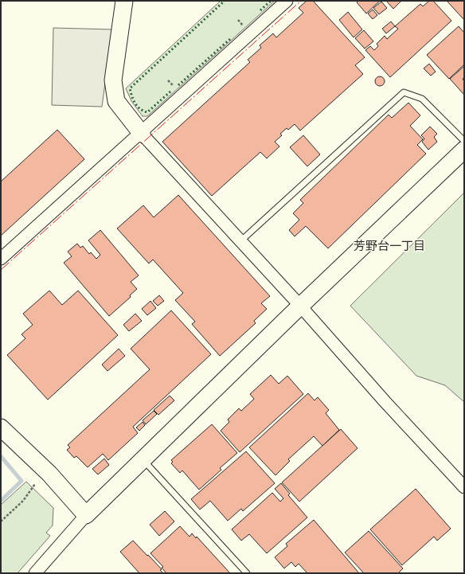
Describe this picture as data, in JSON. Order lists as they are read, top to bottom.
{
  "districts": ["芳野台一丁目"]
}
